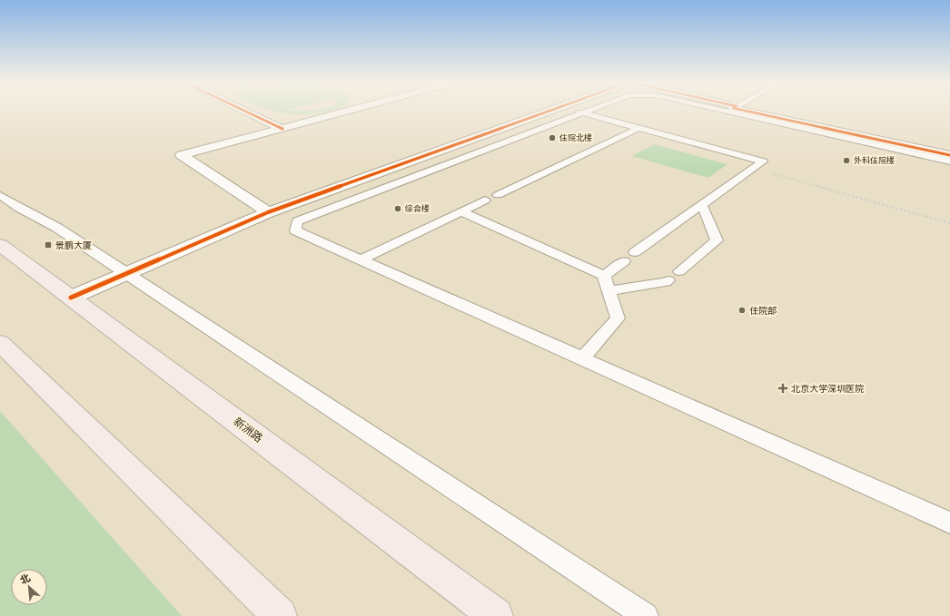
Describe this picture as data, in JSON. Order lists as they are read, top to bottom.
{
  "streets": {
    "main road": ["新洲路"]
  },
  "places": {
    "other": [
      "住院北楼",
      "外科住院楼",
      "综合楼",
      "住院部"
    ],
    "transit": ["景鹏大厦"],
    "health": ["北京大学深圳医院"]
  },
  "north": "top left"
}
